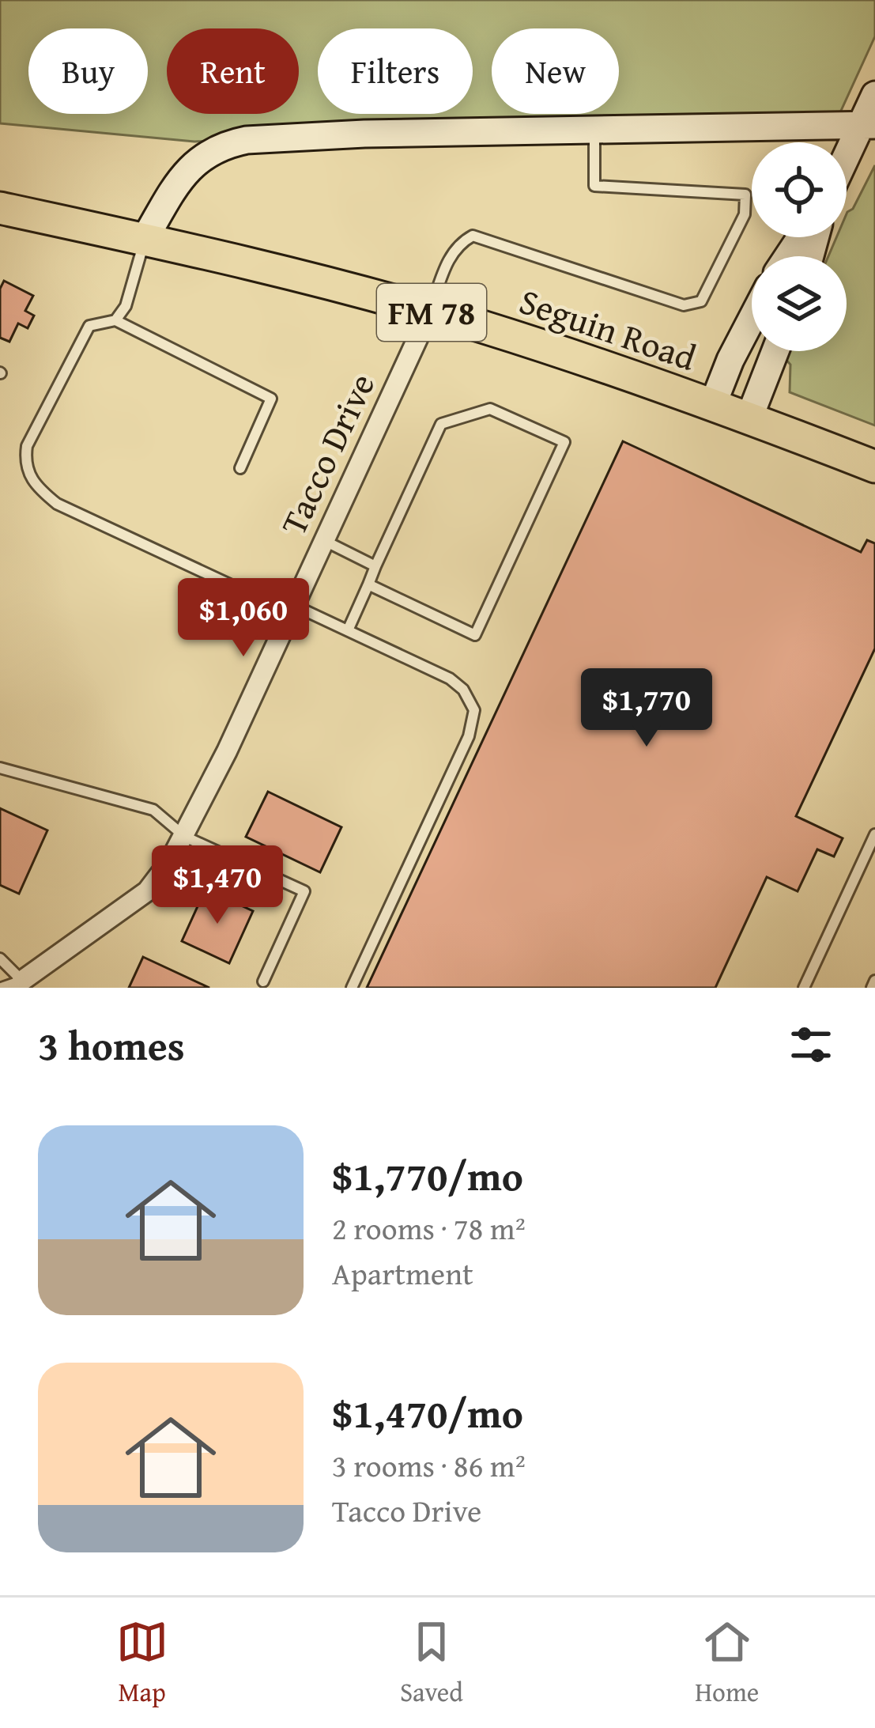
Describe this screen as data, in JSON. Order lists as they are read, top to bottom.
{
  "streets": {
    "main road": ["FM 78", "Seguin Road"],
    "street": ["Tacco Drive"]
  },
  "crossings": [
    ["Seguin Road", "Tacco Drive"]
  ],
  "page": {
    "chip": [
      "Buy",
      "Rent",
      "Filters",
      "New"
    ],
    "price": ["$1,060", "$1,770", "$1,470"],
    "heading": "3 homes",
    "list": [
      {
        "name": "$1,770/mo",
        "note": "2 rooms · 78 m² · Apartment"
      },
      {
        "name": "$1,470/mo",
        "note": "3 rooms · 86 m² · Tacco Drive"
      }
    ],
    "tabs": ["Map", "Saved", "Home"]
  }
}
